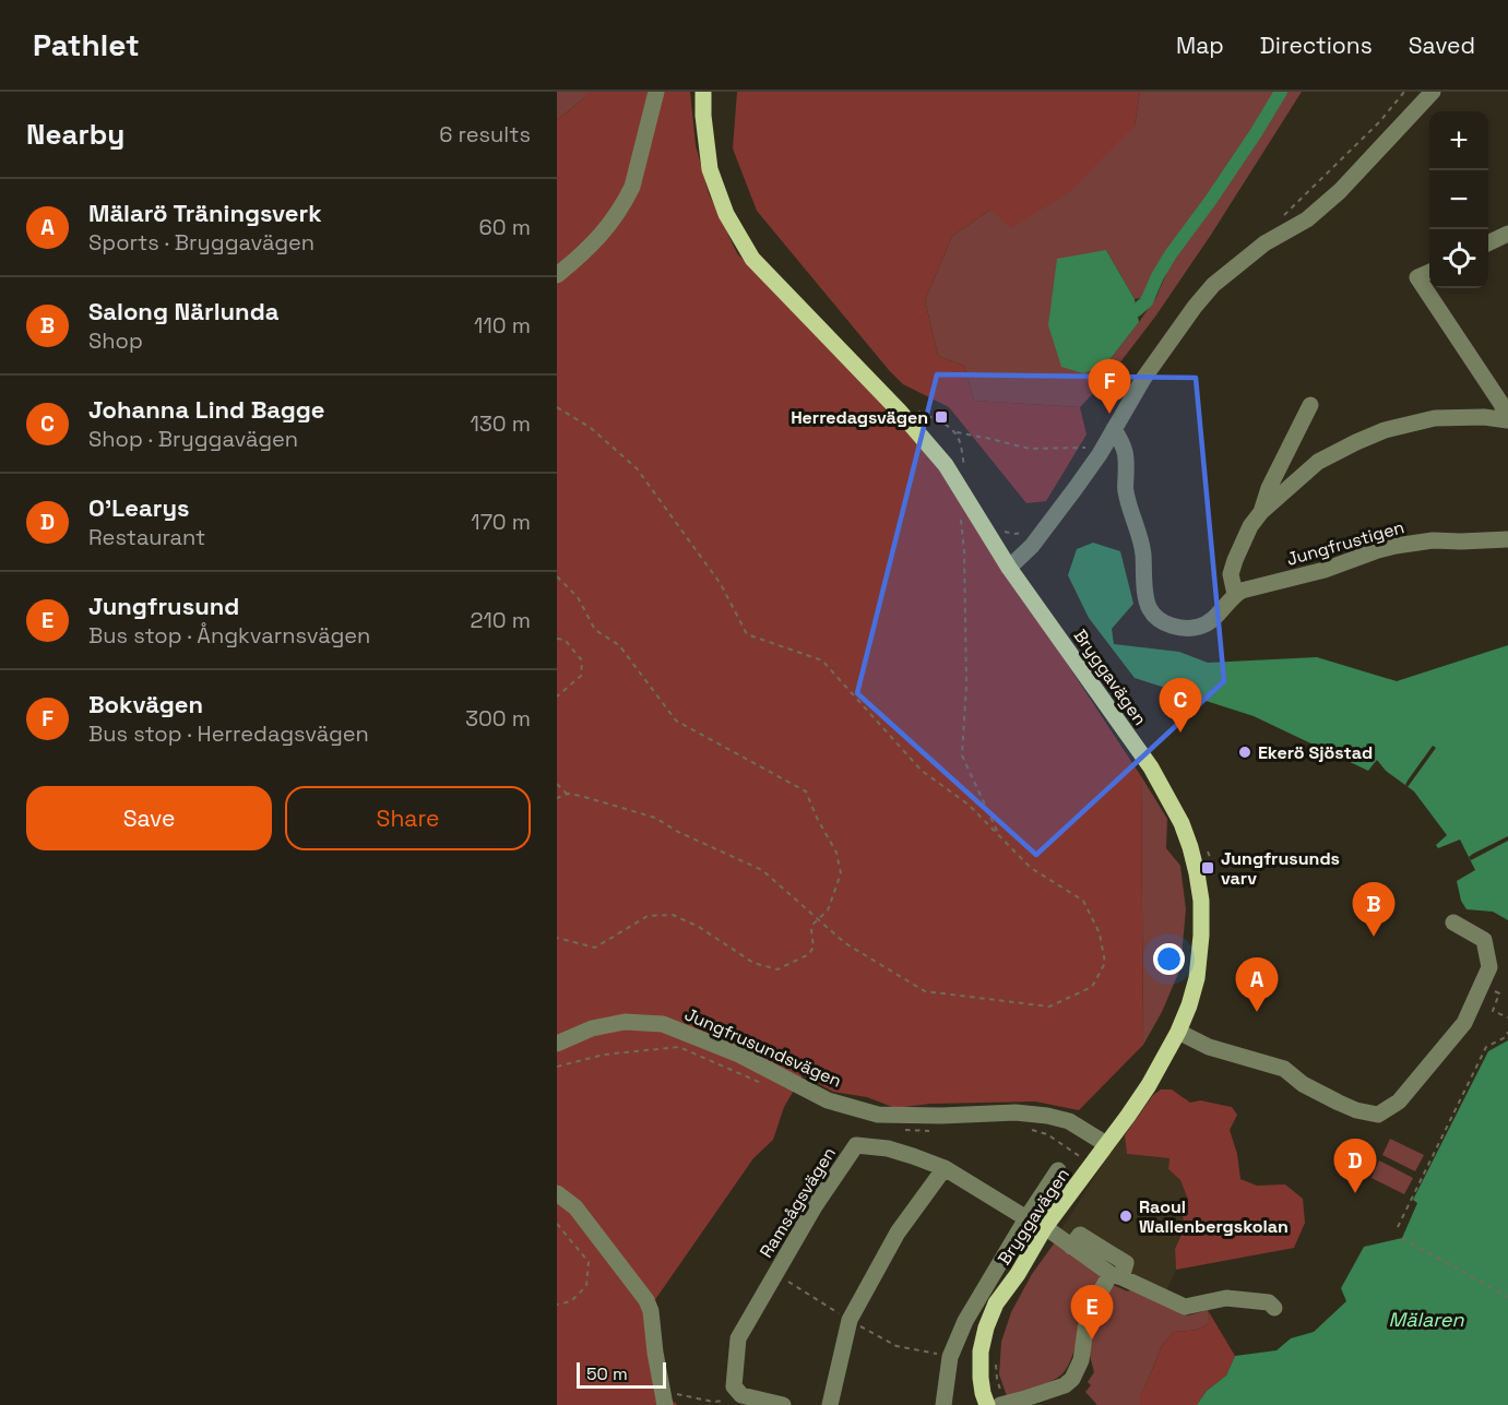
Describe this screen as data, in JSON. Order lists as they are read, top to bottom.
{
  "streets": {
    "main road": ["Bryggavägen"],
    "street": ["Jungfrustigen", "Jungfrusundsvägen", "Ramsågsvägen"]
  },
  "crossings": [
    ["Bryggavägen", "Jungfrusundsvägen"],
    ["Bryggavägen", "Ramsågsvägen"]
  ],
  "water": ["Mälaren"],
  "places": {
    "transit": ["Herredagsvägen", "Jungfrusunds varv"],
    "other": ["Ekerö Sjöstad", "Raoul Wallenbergskolan"]
  },
  "scale_bar": "50 m",
  "page": {
    "header": "Pathlet",
    "nav": ["Map", "Directions", "Saved"],
    "heading": ["Nearby", "6 results"],
    "map_buttons": ["+", "−"],
    "list": [
      {
        "mark": "A",
        "name": "Mälarö Träningsverk",
        "note": "Sports · Bryggavägen",
        "value": "60 m"
      },
      {
        "mark": "B",
        "name": "Salong Närlunda",
        "note": "Shop",
        "value": "110 m"
      },
      {
        "mark": "C",
        "name": "Johanna Lind Bagge",
        "note": "Shop · Bryggavägen",
        "value": "130 m"
      },
      {
        "mark": "D",
        "name": "O'Learys",
        "note": "Restaurant",
        "value": "170 m"
      },
      {
        "mark": "E",
        "name": "Jungfrusund",
        "note": "Bus stop · Ångkvarnsvägen",
        "value": "210 m"
      },
      {
        "mark": "F",
        "name": "Bokvägen",
        "note": "Bus stop · Herredagsvägen",
        "value": "300 m"
      }
    ],
    "pins": [
      "F",
      "C",
      "B",
      "A",
      "D",
      "E"
    ],
    "buttons": ["Save", "Share"],
    "scale": "50 m"
  }
}
